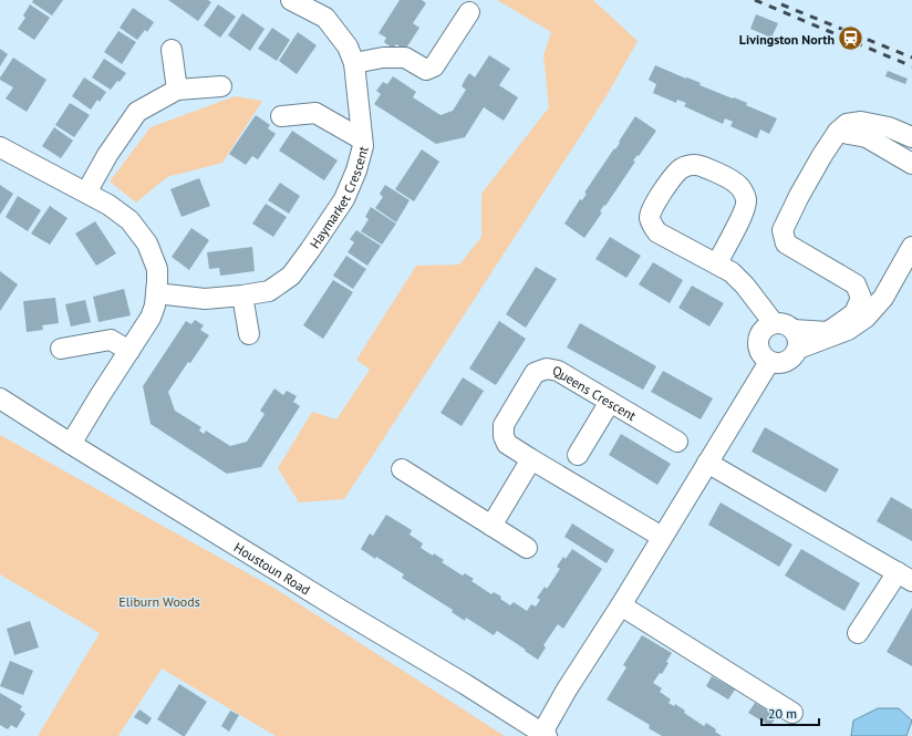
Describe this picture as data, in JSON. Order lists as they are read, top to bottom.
{
  "streets": {
    "street": ["Haymarket Crescent", "Queens Crescent", "Houstoun Road"]
  },
  "parks": ["Eliburn Woods"],
  "places": {
    "station": ["Livingston North"]
  },
  "scale_bar": "20 m"
}
